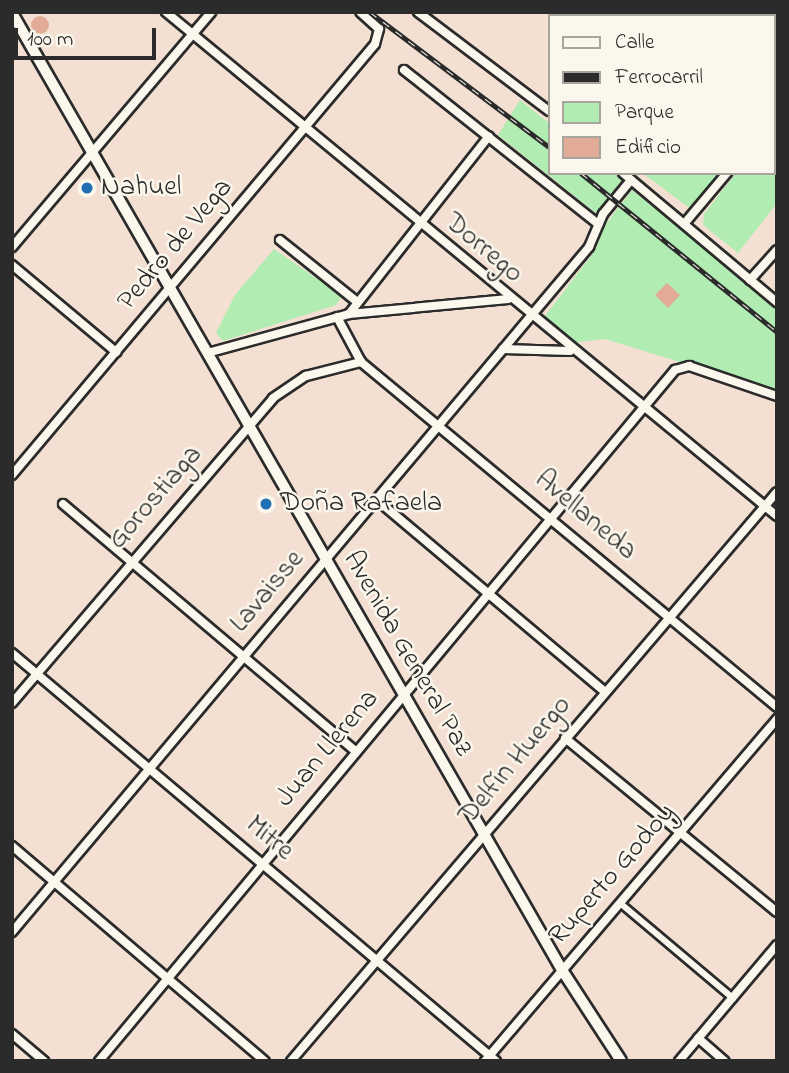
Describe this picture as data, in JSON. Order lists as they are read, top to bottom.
{
  "streets": {
    "main road": ["Avenida General Paz"],
    "street": [
      "Pedro de Vega",
      "Dorrego",
      "Gorostiaga",
      "Avellaneda",
      "Lavaisse",
      "Juan Llerena",
      "Delfín Huergo",
      "Mitre",
      "Ruperto Godoy"
    ]
  },
  "crossings": [
    ["Pedro de Vega", "Dorrego"],
    ["Pedro de Vega", "Avenida General Paz"],
    ["Dorrego", "Lavaisse"],
    ["Dorrego", "Juan Llerena"],
    ["Dorrego", "Delfín Huergo"],
    ["Gorostiaga", "Avellaneda"],
    ["Gorostiaga", "Avenida General Paz"],
    ["Gorostiaga", "Mitre"],
    ["Avellaneda", "Lavaisse"],
    ["Avellaneda", "Juan Llerena"],
    ["Avellaneda", "Delfín Huergo"],
    ["Lavaisse", "Avenida General Paz"],
    ["Lavaisse", "Mitre"],
    ["Avenida General Paz", "Juan Llerena"],
    ["Avenida General Paz", "Delfín Huergo"],
    ["Avenida General Paz", "Ruperto Godoy"],
    ["Juan Llerena", "Mitre"],
    ["Delfín Huergo", "Mitre"],
    ["Mitre", "Ruperto Godoy"]
  ],
  "places": ["Nahuel", "Doña Rafaela"],
  "legend": [
    "Calle",
    "Ferrocarril",
    "Parque",
    "Edificio"
  ],
  "scale_bar": "100 m"
}
